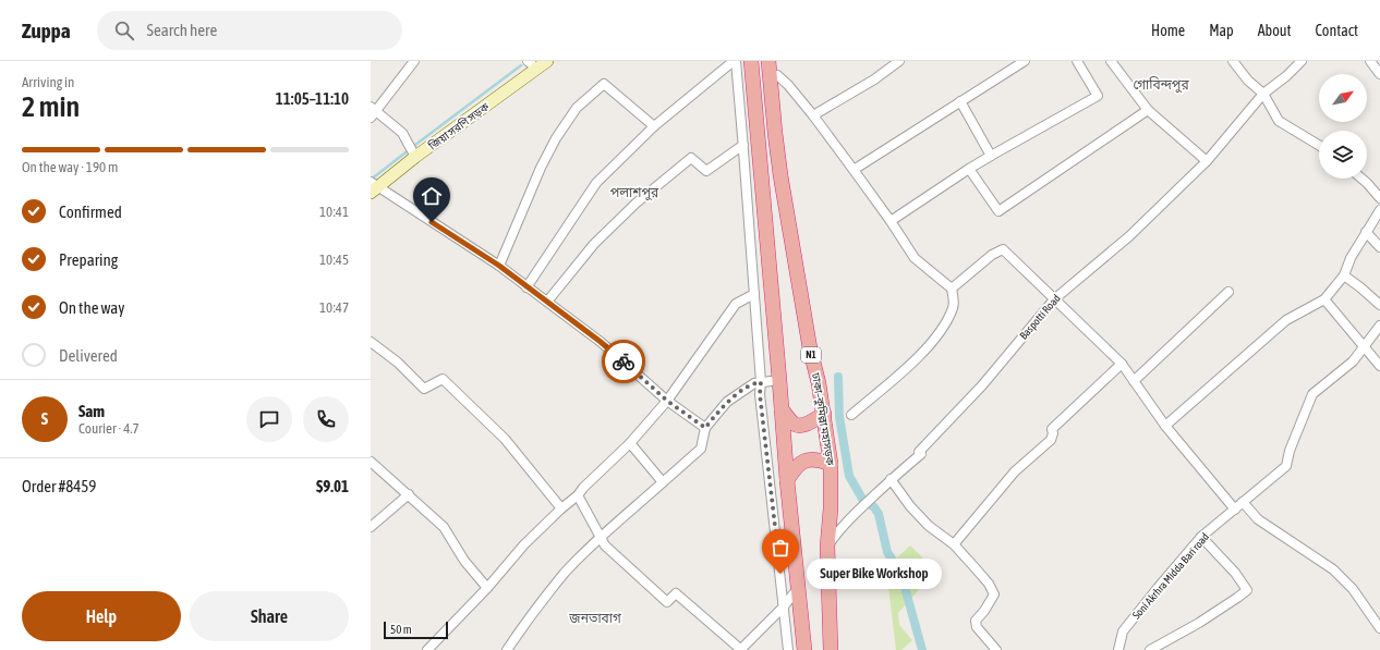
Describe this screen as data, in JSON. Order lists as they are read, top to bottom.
{
  "streets": {
    "highway": ["N1", "ঢাকা–কুমিল্লা মহাসড়ক"],
    "main road": ["জিয়া সরণি সড়ক"],
    "street": ["Baspotti Road", "Soni Akrhra Midda Bari road"]
  },
  "crossings": [
    ["Baspotti Road", "ঢাকা–কুমিল্লা মহাসড়ক"]
  ],
  "districts": ["গোবিন্দপুর", "পলাশপুর", "জনতাবাগ"],
  "places": ["Super Bike Workshop"],
  "scale_bar": "50 m",
  "north": "top right",
  "page": {
    "header": "Zuppa",
    "search": "Search here",
    "nav": [
      "Home",
      "Map",
      "About",
      "Contact"
    ],
    "heading": ["2 min", "Arriving in", "11:05–11:10"],
    "panel": [
      "Sam",
      "Courier · 4.7",
      "Order #8459",
      "$9.01"
    ],
    "bar": "On the way · 190 m",
    "list": [
      ["Confirmed", "10:41"],
      ["Preparing", "10:45"],
      ["On the way", "10:47"],
      "Delivered"
    ],
    "round": "S",
    "bubble": "Super Bike Workshop",
    "buttons": ["Help", "Share"],
    "scale": "50 m"
  }
}
